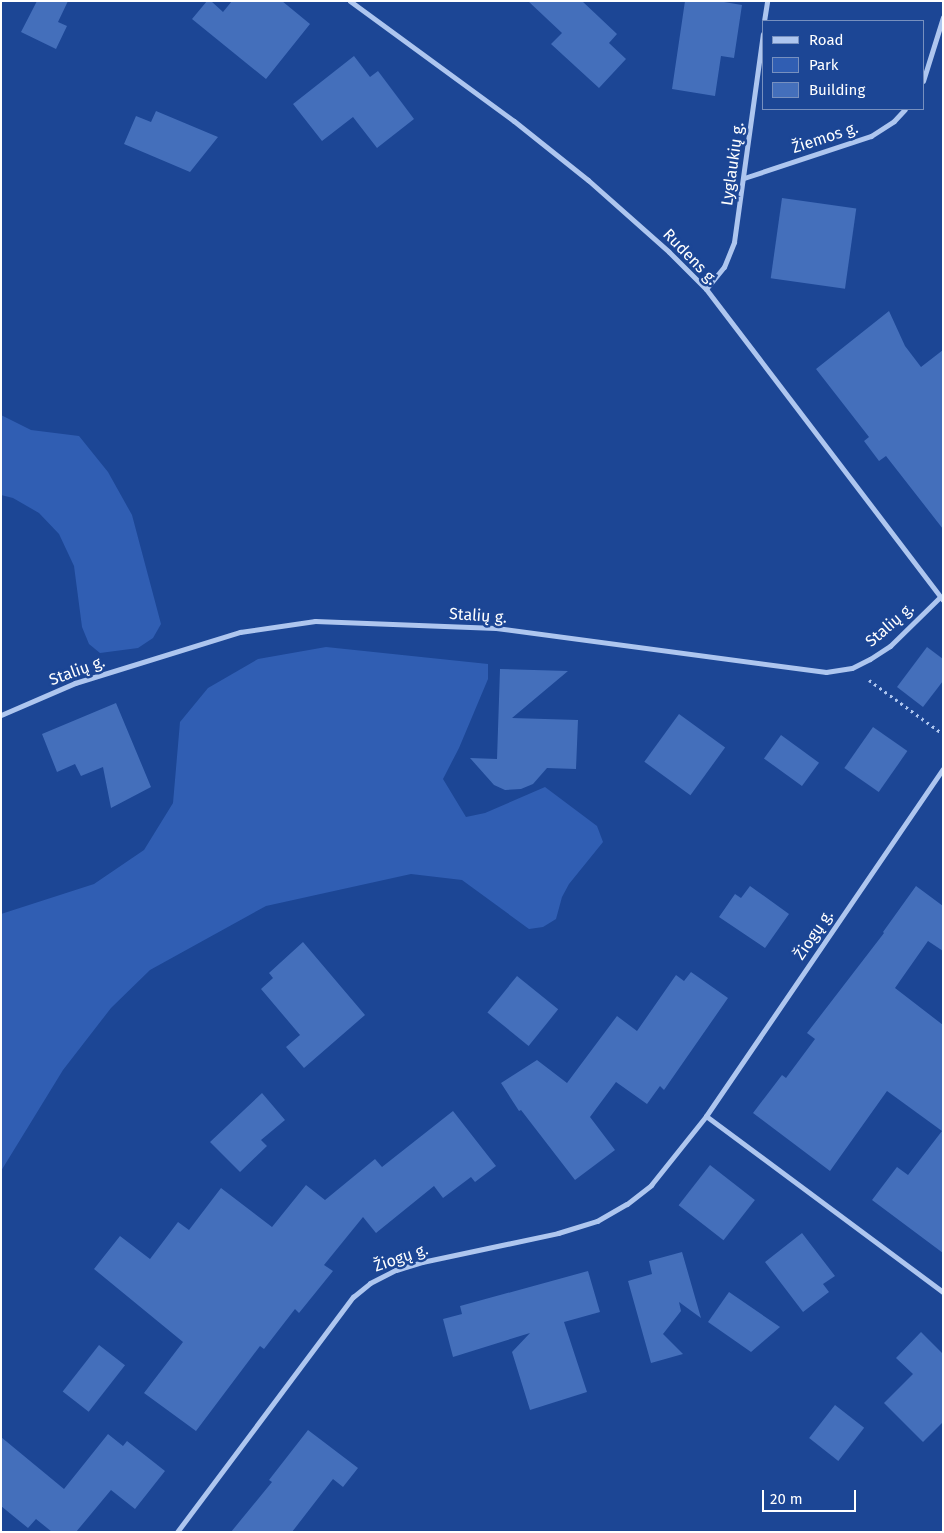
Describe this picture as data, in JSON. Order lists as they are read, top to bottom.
{
  "streets": {
    "street": [
      "Žiemos g.",
      "Lyglaukių g.",
      "Rudens g.",
      "Stalių g.",
      "Žiogų g."
    ]
  },
  "crossings": [
    ["Žiemos g.", "Lyglaukių g."],
    ["Lyglaukių g.", "Rudens g."],
    ["Rudens g.", "Stalių g."]
  ],
  "legend": ["Road", "Park", "Building"],
  "scale_bar": "20 m"
}
